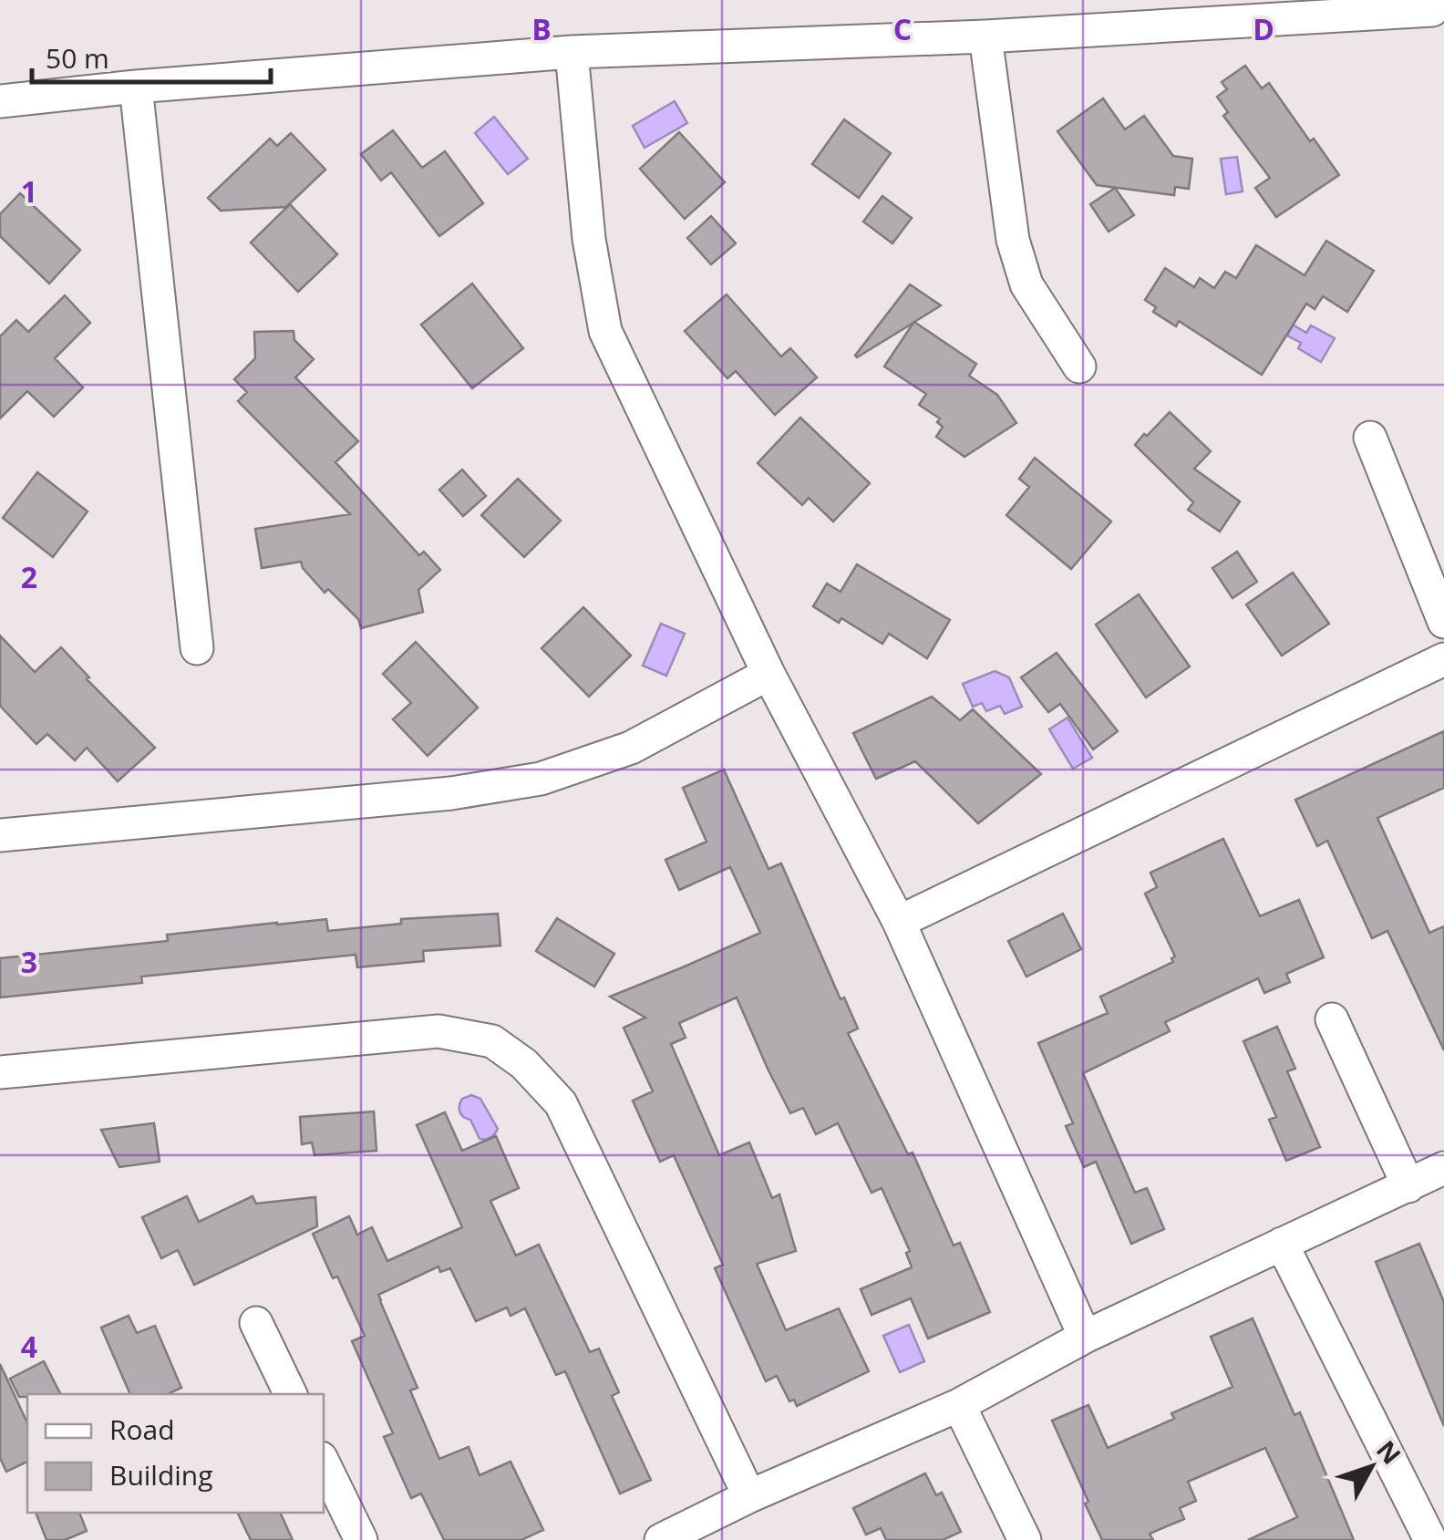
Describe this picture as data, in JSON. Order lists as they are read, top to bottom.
{
  "legend": ["Road", "Building"],
  "scale_bar": "50 m",
  "north": "top right",
  "grid": {
    "columns": ["B", "C", "D"],
    "rows": [
      "1",
      "2",
      "3",
      "4"
    ]
  }
}
